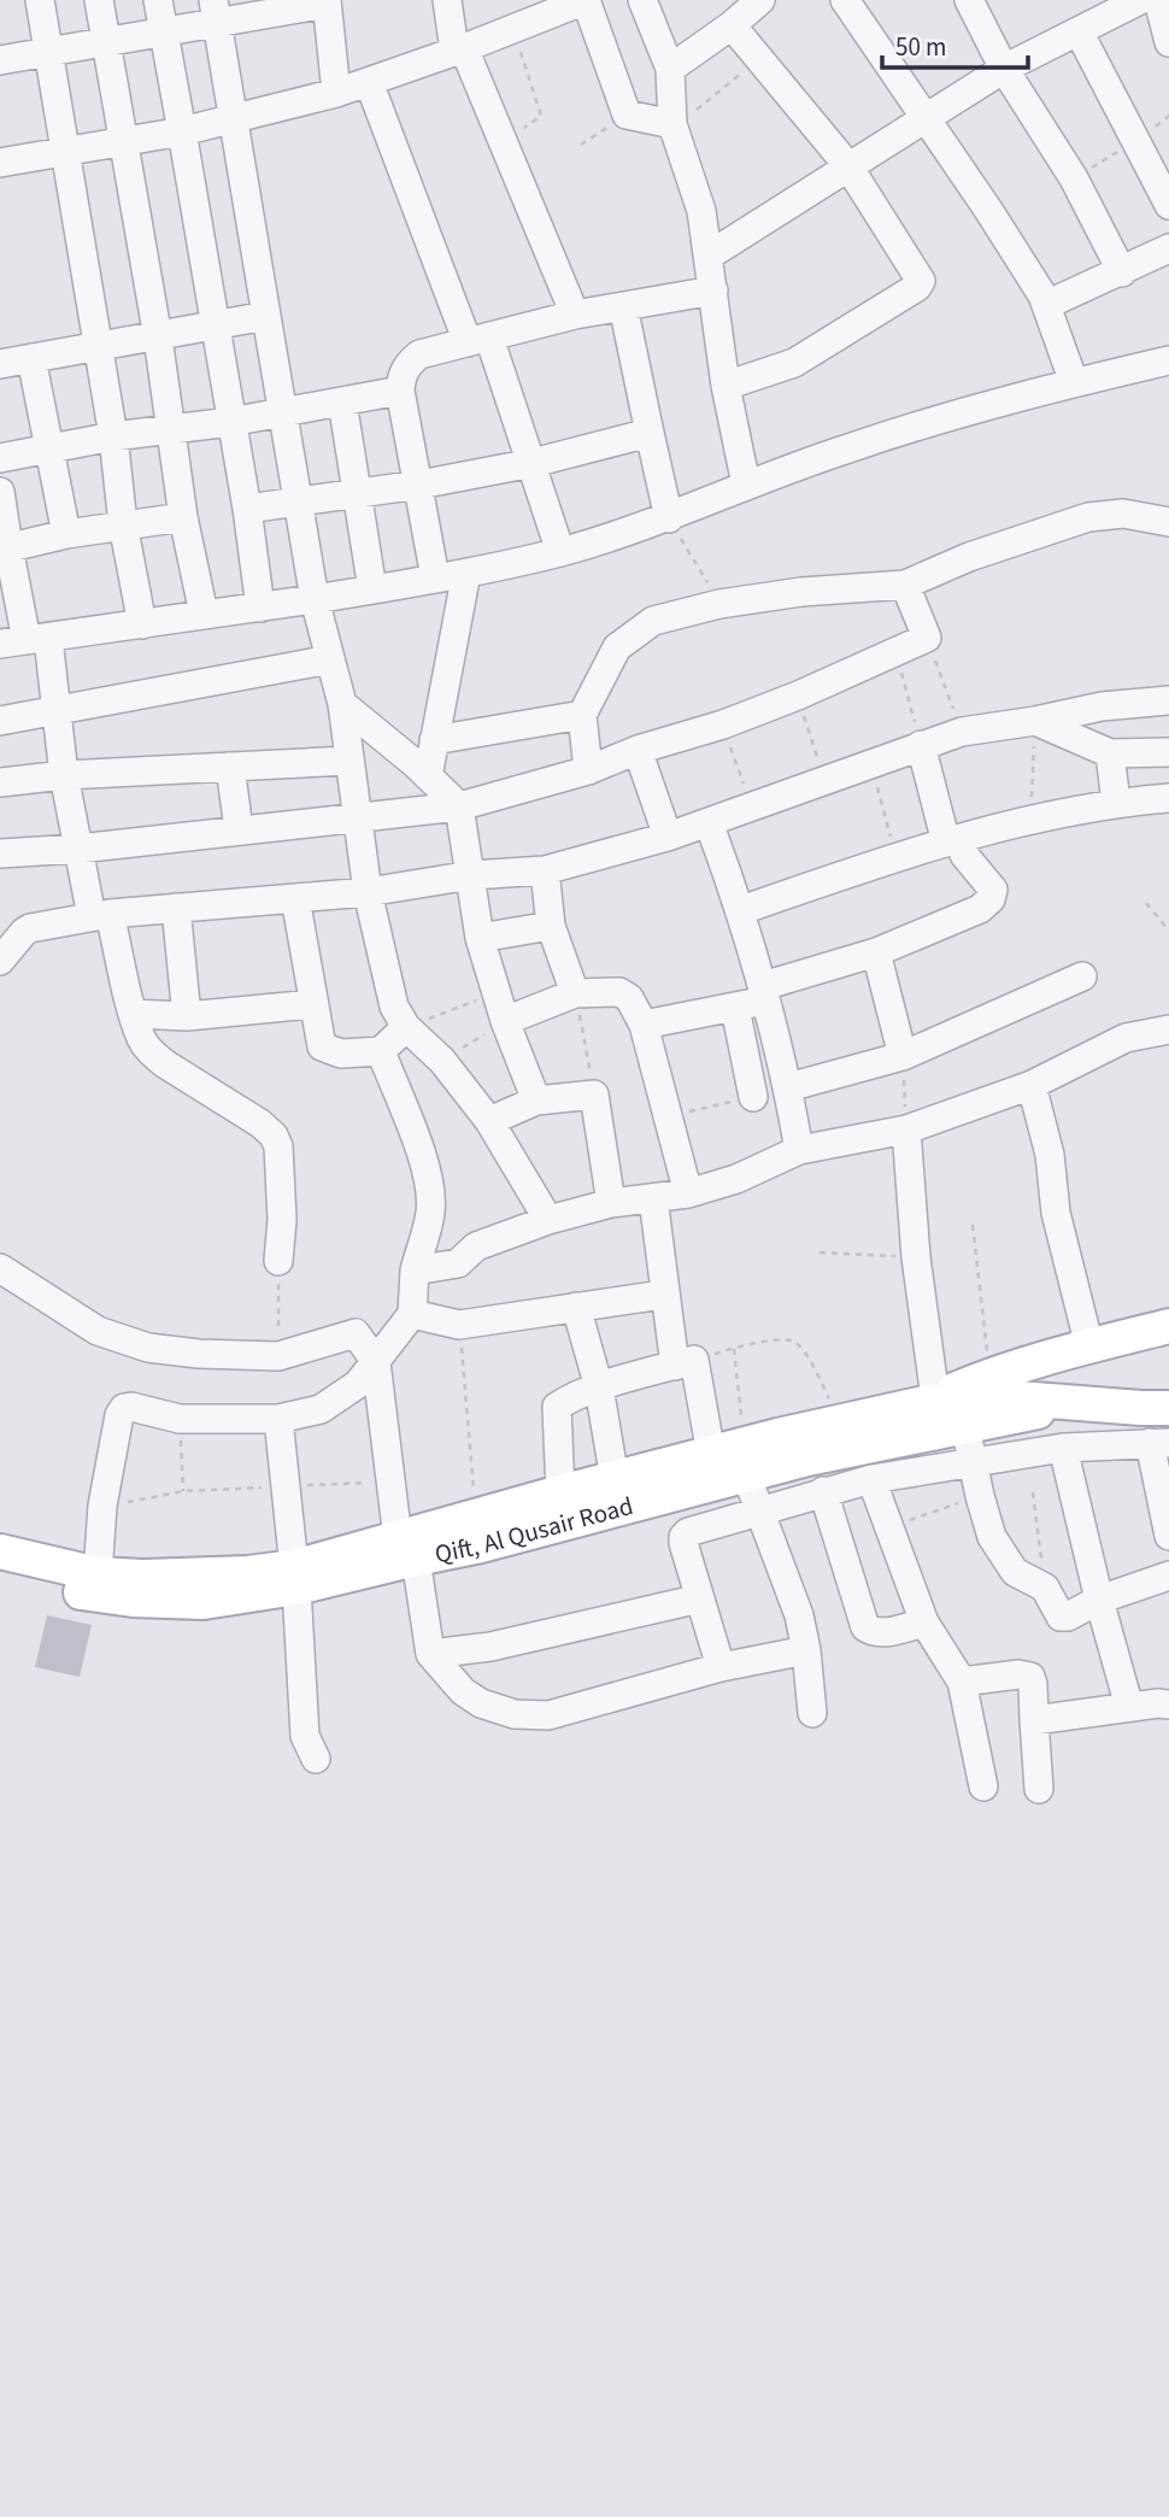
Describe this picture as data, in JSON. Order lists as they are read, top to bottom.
{
  "streets": {
    "main road": ["Qift, Al Qusair Road"]
  },
  "scale_bar": "50 m"
}
